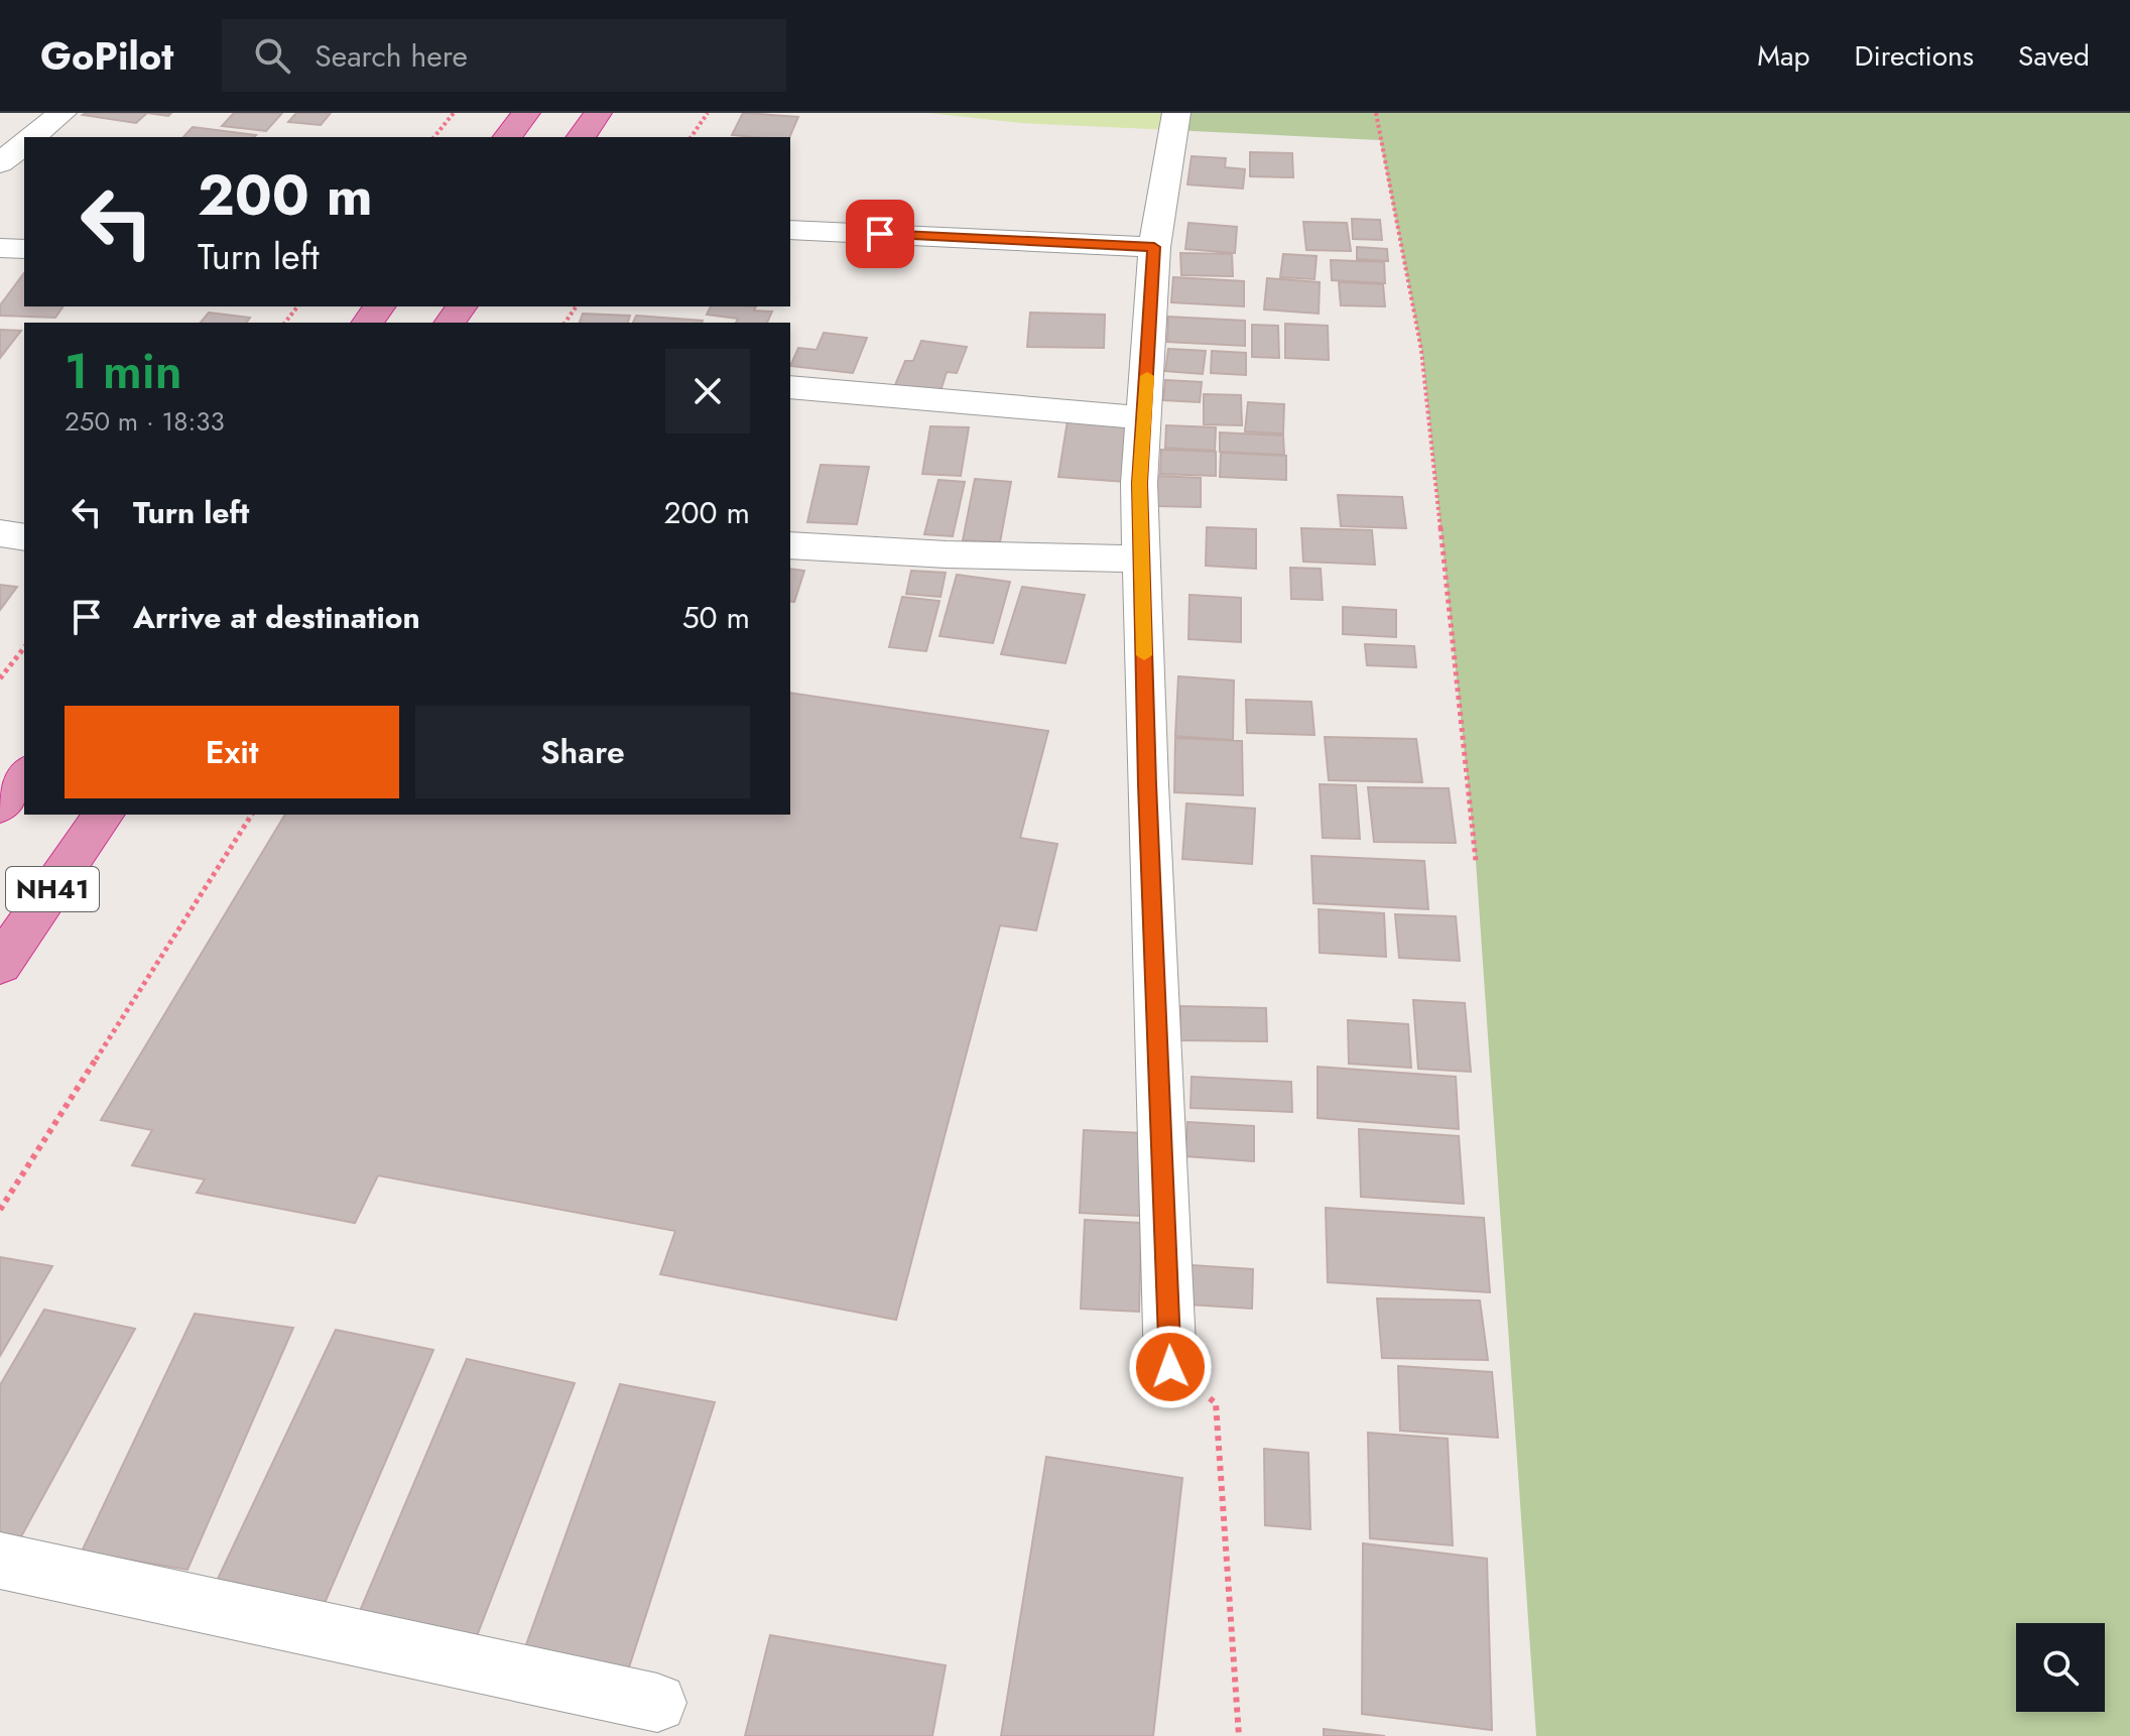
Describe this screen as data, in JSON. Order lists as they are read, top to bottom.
{
  "streets": {
    "highway": ["NH41"]
  },
  "page": {
    "header": "GoPilot",
    "search": "Search here",
    "nav": ["Map", "Directions", "Saved"],
    "turn": ["200 m", "Turn left"],
    "heading": ["1 min", "250 m · 18:33"],
    "list": [
      {
        "name": "Turn left",
        "value": "200 m"
      },
      {
        "name": "Arrive at destination",
        "value": "50 m"
      }
    ],
    "buttons": ["Exit", "Share"]
  }
}
